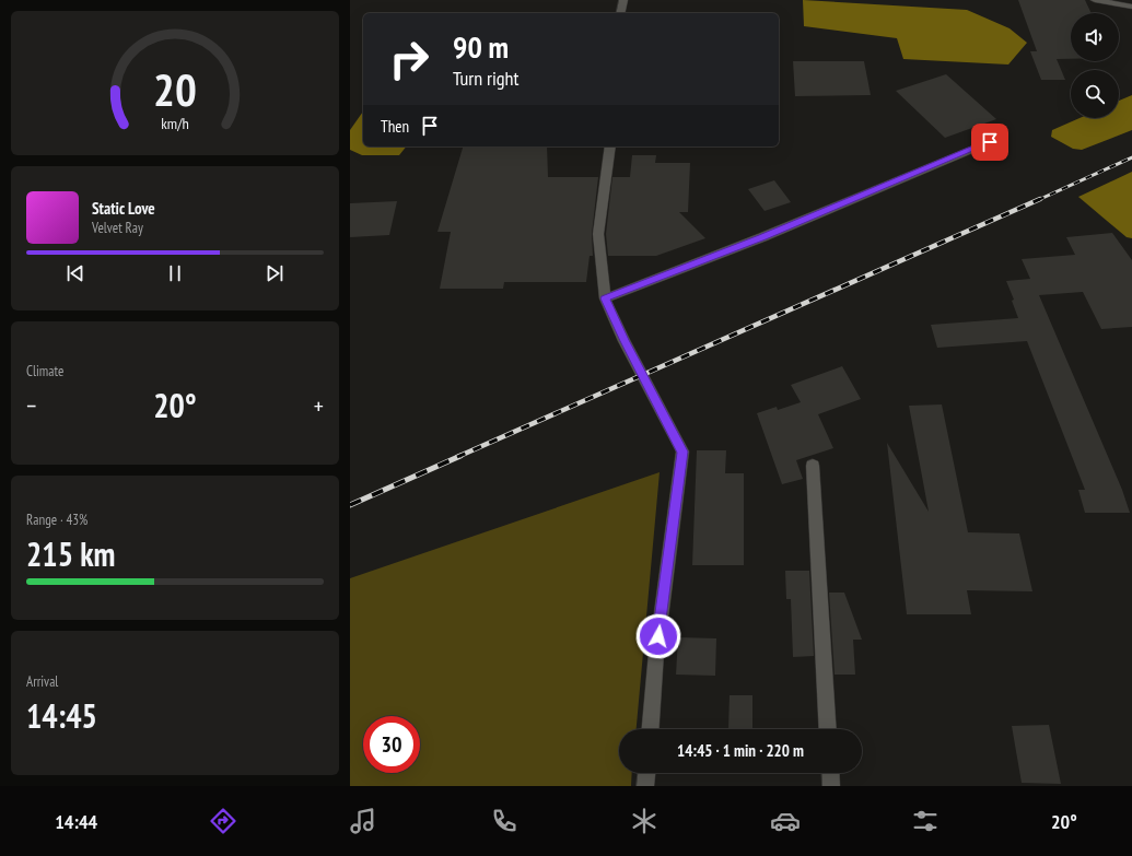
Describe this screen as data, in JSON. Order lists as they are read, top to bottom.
{
  "page": {
    "turn": ["90 m", "Turn right"],
    "then": "Then",
    "song": ["Static Love", "Velvet Ray"],
    "tile": [
      "Climate",
      ["Range · 43%", "215 km"],
      ["Arrival", "14:45"]
    ],
    "heat": ["−", "20°", "+"],
    "limit": "30",
    "trip": "14:45 · 1 min · 220 m",
    "tabs": ["14:44", "20°"],
    "gauge": ["20", "km/h"]
  }
}
